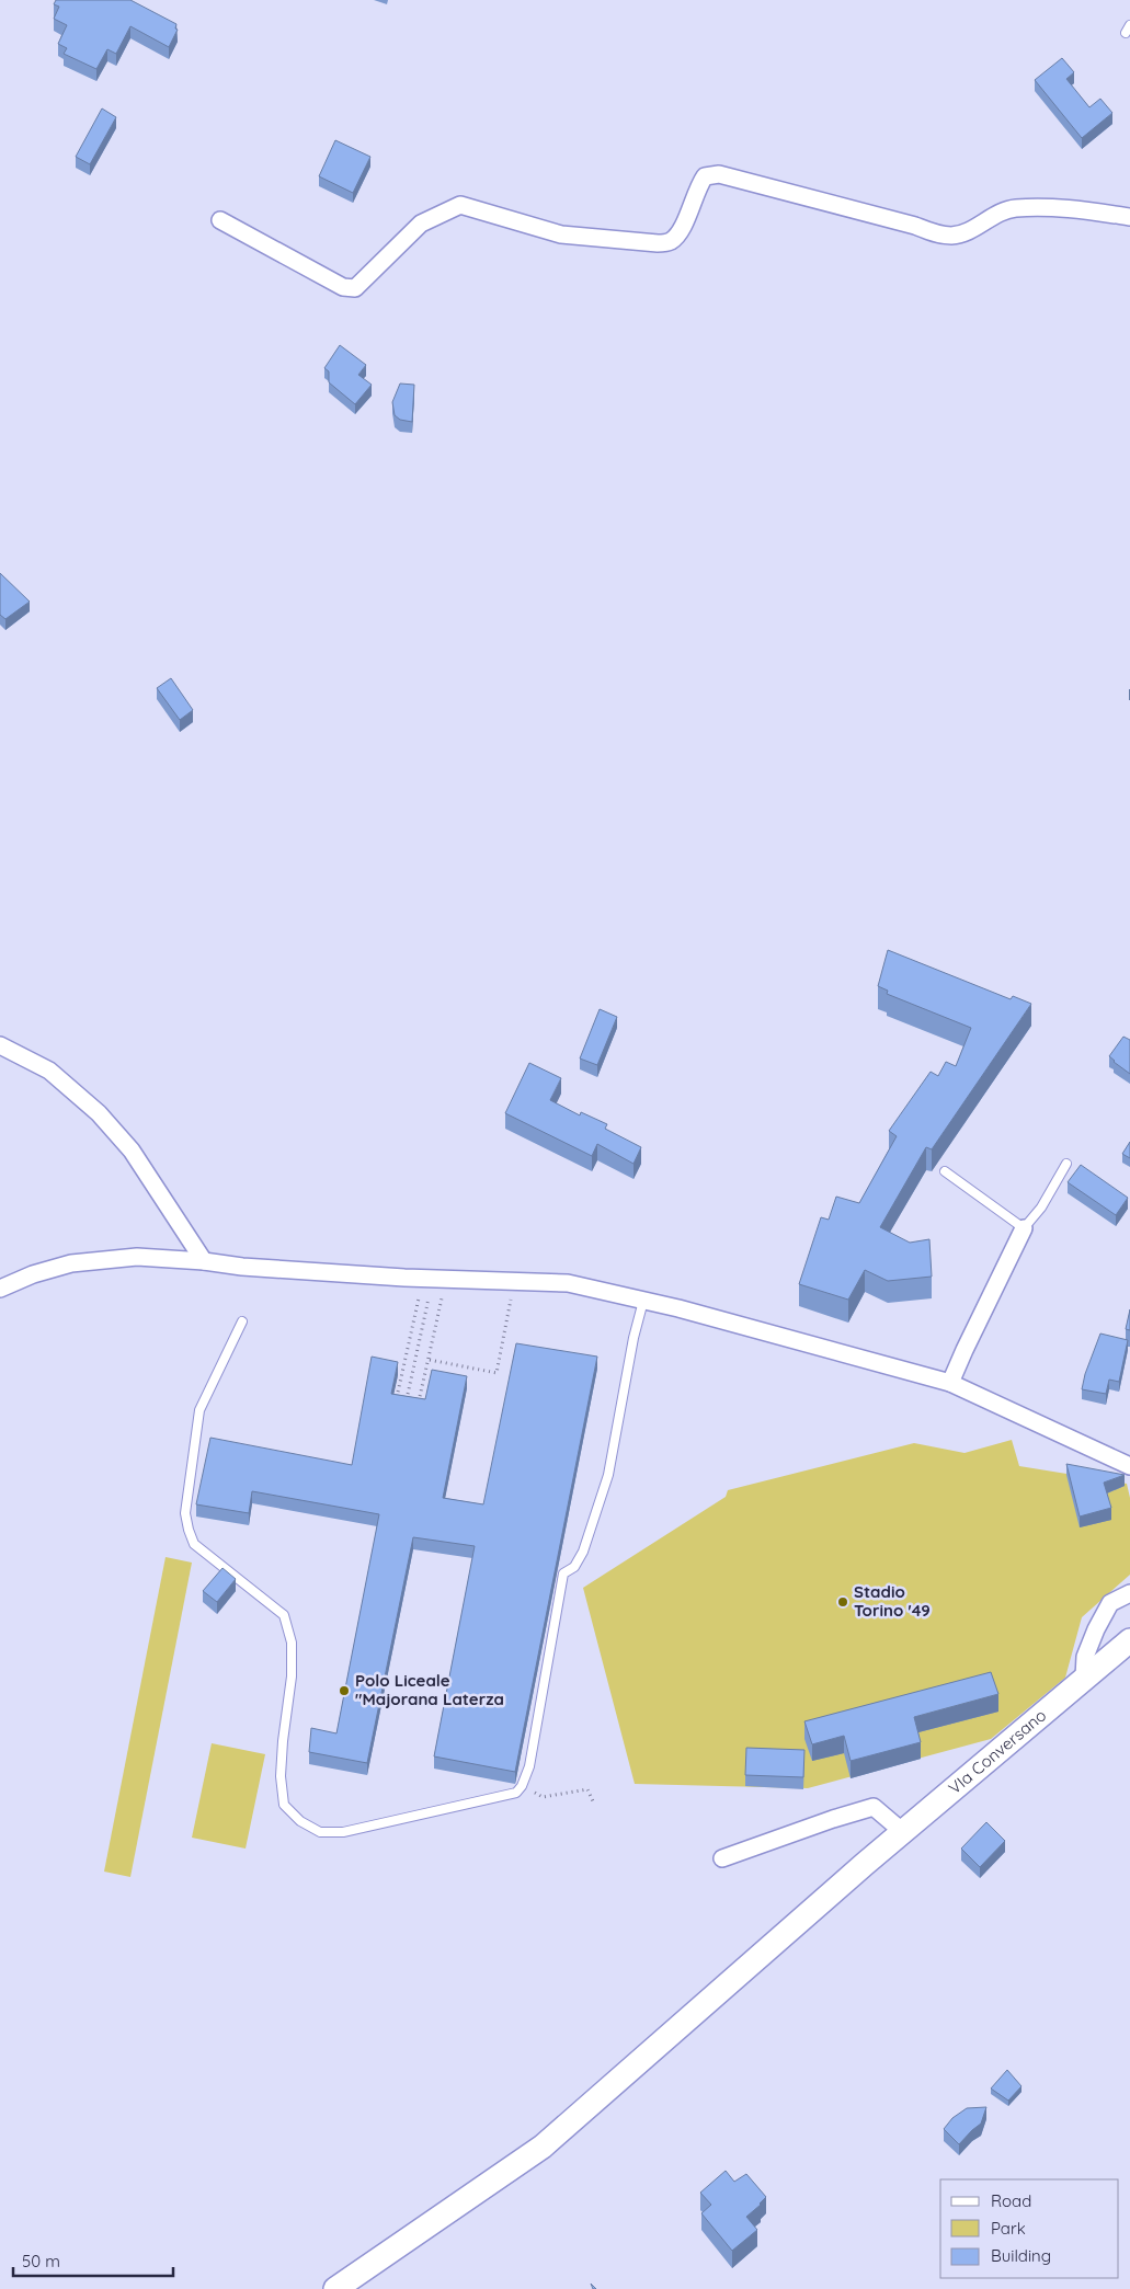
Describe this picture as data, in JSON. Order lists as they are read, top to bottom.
{
  "streets": {
    "main road": ["VIa Conversano"]
  },
  "places": ["Stadio Torino '49", "Polo Liceale \"Majorana Laterza"],
  "legend": ["Road", "Park", "Building"],
  "scale_bar": "50 m"
}
